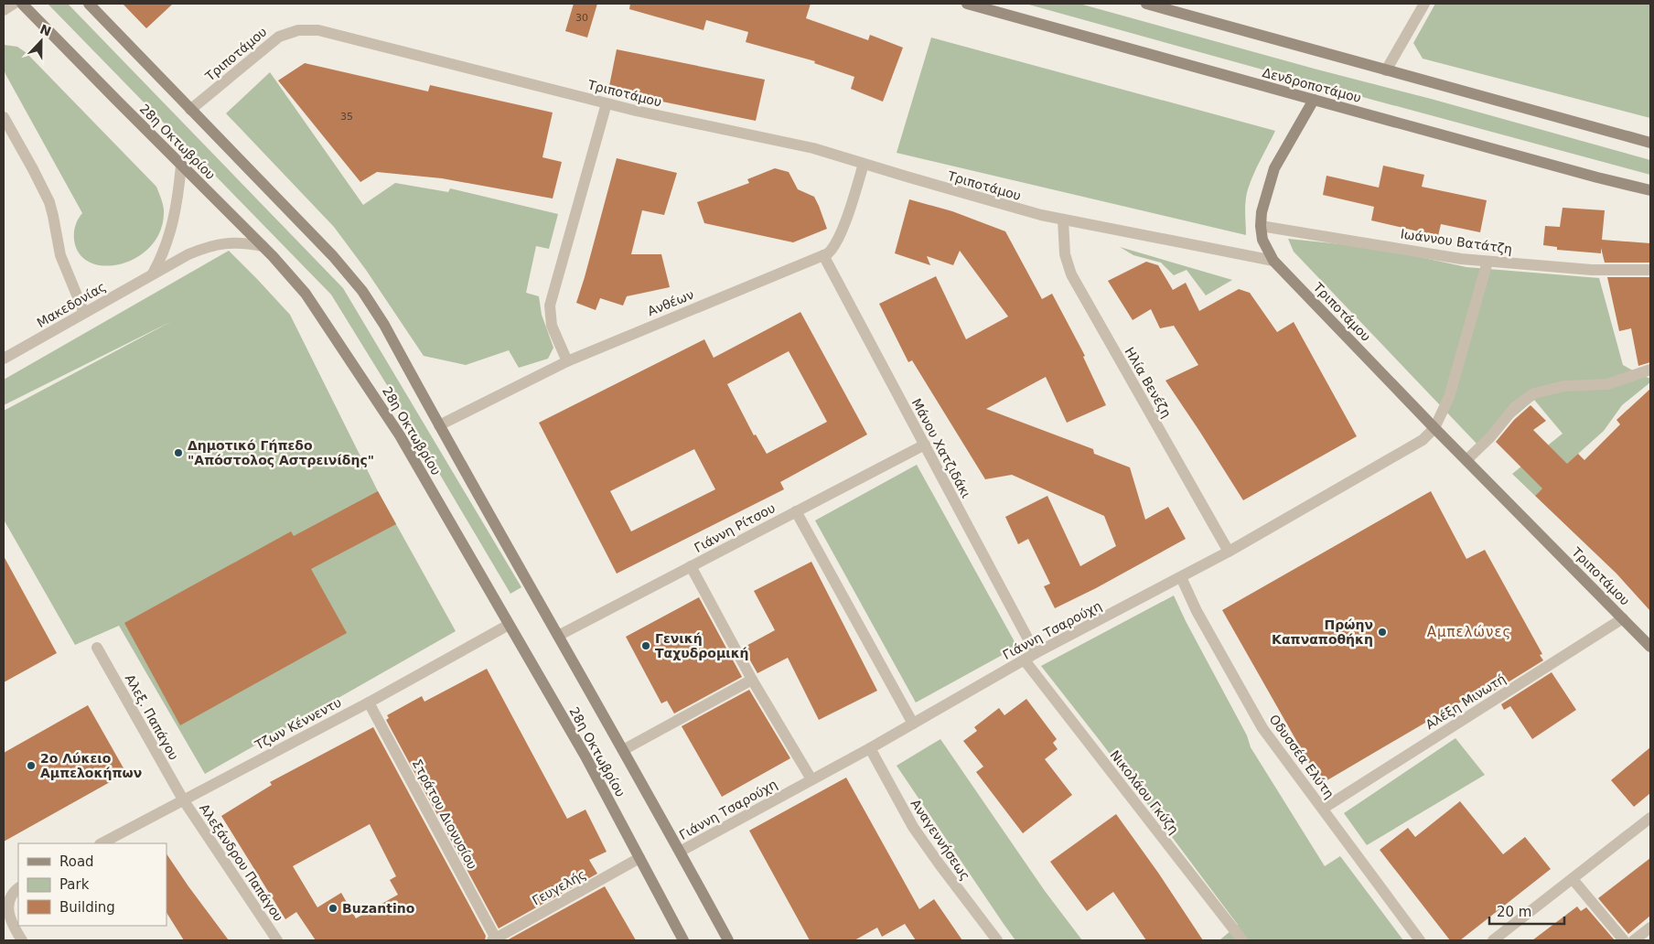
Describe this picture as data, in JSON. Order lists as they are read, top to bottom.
{
  "streets": {
    "main road": ["Τριποτάμου", "Δενδροποτάμου", "28η Οκτωβρίου"],
    "street": [
      "Ιωάννου Βατάτζη",
      "Ανθέων",
      "Μακεδονίας",
      "Ηλία Βενέζη",
      "Μάνου Χατζιδάκι",
      "Γιάννη Ρίτσου",
      "Γιάννη Τσαρούχη",
      "Αλέξη Μινωτή",
      "Αλεξ. Παπάγου",
      "Τζων Κέννεντυ",
      "Οδυσσέα Ελύτη",
      "Νικολάου Γκύζη",
      "Στράτου Διονυσίου",
      "Αναγεννήσεως",
      "Αλεξάνδρου Παπάγου",
      "Γευγελής"
    ]
  },
  "crossings": [
    ["Τριποτάμου", "28η Οκτωβρίου"],
    ["Τριποτάμου", "Ανθέων"],
    ["Τριποτάμου", "Ηλία Βενέζη"],
    ["Τριποτάμου", "Γιάννη Τσαρούχη"],
    ["Τριποτάμου", "Αλέξη Μινωτή"],
    ["28η Οκτωβρίου", "Ανθέων"],
    ["28η Οκτωβρίου", "Μακεδονίας"],
    ["28η Οκτωβρίου", "Γιάννη Ρίτσου"],
    ["28η Οκτωβρίου", "Γιάννη Τσαρούχη"],
    ["28η Οκτωβρίου", "Τζων Κέννεντυ"],
    ["28η Οκτωβρίου", "Γευγελής"],
    ["Ανθέων", "Μάνου Χατζιδάκι"],
    ["Ηλία Βενέζη", "Γιάννη Τσαρούχη"],
    ["Μάνου Χατζιδάκι", "Γιάννη Ρίτσου"],
    ["Μάνου Χατζιδάκι", "Γιάννη Τσαρούχη"],
    ["Γιάννη Τσαρούχη", "Οδυσσέα Ελύτη"],
    ["Γιάννη Τσαρούχη", "Νικολάου Γκύζη"],
    ["Γιάννη Τσαρούχη", "Αναγεννήσεως"],
    ["Αλέξη Μινωτή", "Οδυσσέα Ελύτη"],
    ["Αλεξ. Παπάγου", "Τζων Κέννεντυ"],
    ["Αλεξ. Παπάγου", "Αλεξάνδρου Παπάγου"],
    ["Τζων Κέννεντυ", "Στράτου Διονυσίου"],
    ["Τζων Κέννεντυ", "Αλεξάνδρου Παπάγου"],
    ["Στράτου Διονυσίου", "Γευγελής"]
  ],
  "districts": ["Αμπελώνες"],
  "places": [
    "Δημοτικό Γήπεδο \"Απόστολος Αστρεινίδης\"",
    "Πρώην Καπναποθήκη",
    "Γενική Ταχυδρομική",
    "2ο Λύκειο Αμπελοκήπων",
    "Buzantino"
  ],
  "house_numbers": ["30", "35"],
  "legend": ["Road", "Park", "Building"],
  "scale_bar": "20 m",
  "north": "top"
}
